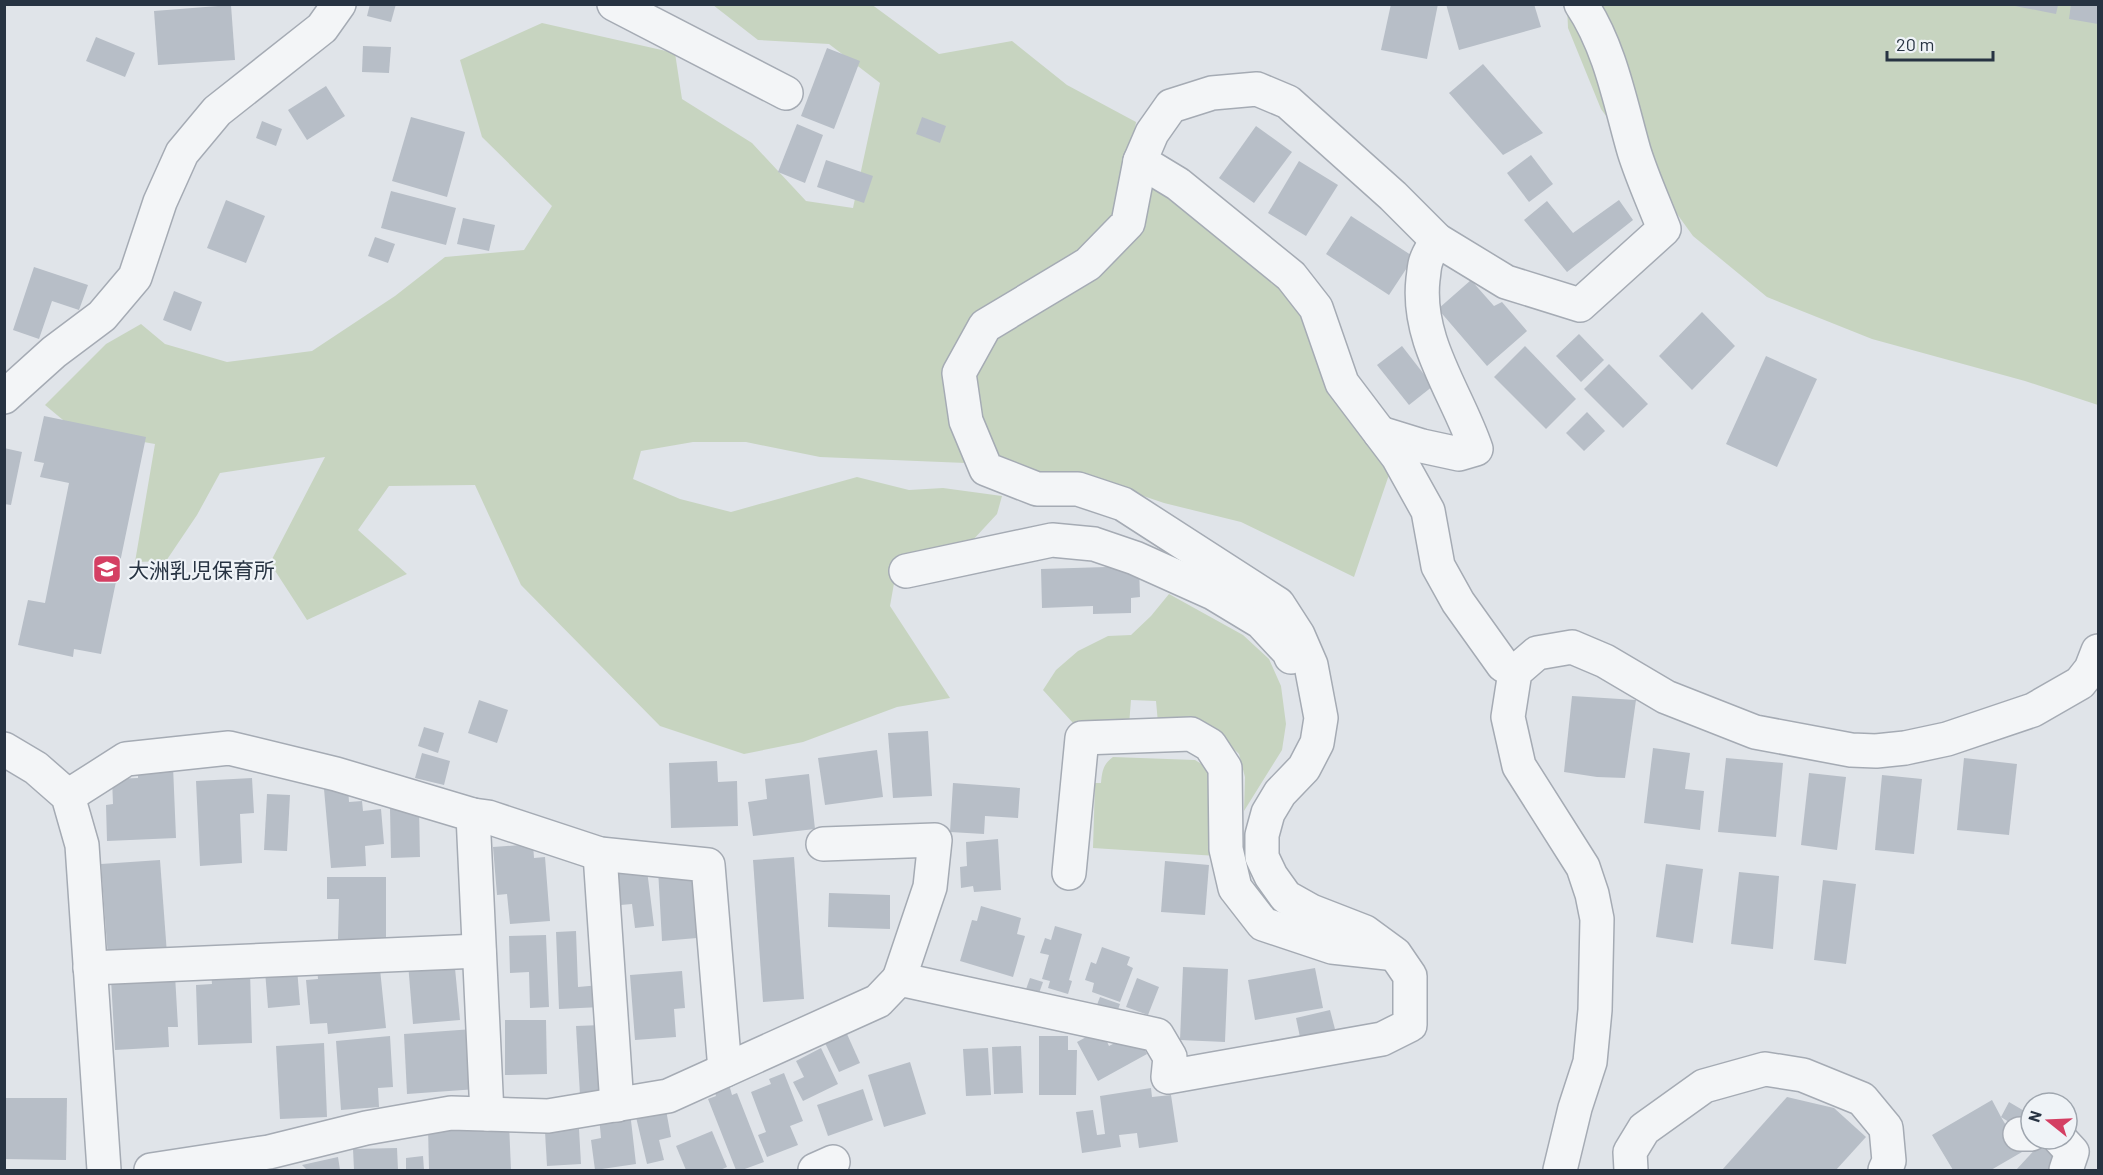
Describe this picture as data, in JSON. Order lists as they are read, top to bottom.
{
  "places": {
    "school or university": ["大洲乳児保育所"]
  },
  "scale_bar": "20 m",
  "north": "left"
}
